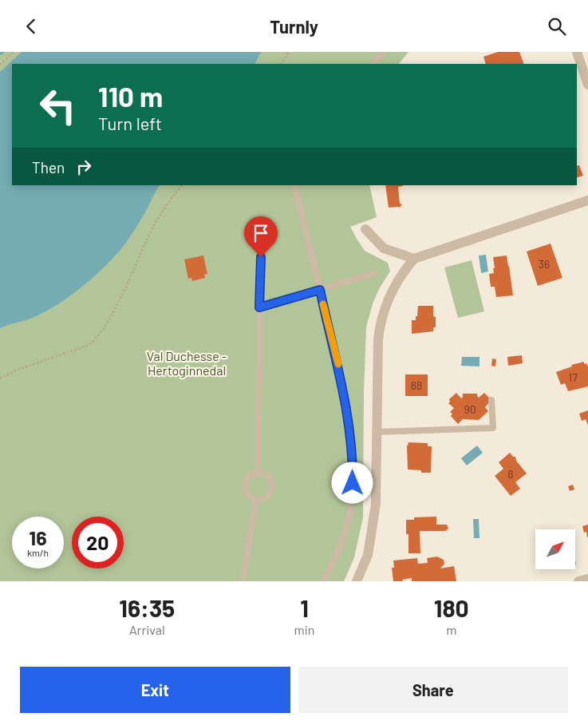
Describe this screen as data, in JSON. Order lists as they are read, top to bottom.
{
  "parks": ["Val Duchesse - Hertoginnedal"],
  "house_numbers": [
    "36",
    "17",
    "88",
    "90",
    "8"
  ],
  "north": "top right",
  "page": {
    "header": "Turnly",
    "turn": ["110 m", "Turn left"],
    "then": "Then",
    "speed": "16 km/h",
    "limit": "20",
    "eta": [
      "16:35",
      "Arrival",
      "1",
      "min",
      "180",
      "m"
    ],
    "buttons": ["Exit", "Share"]
  }
}
